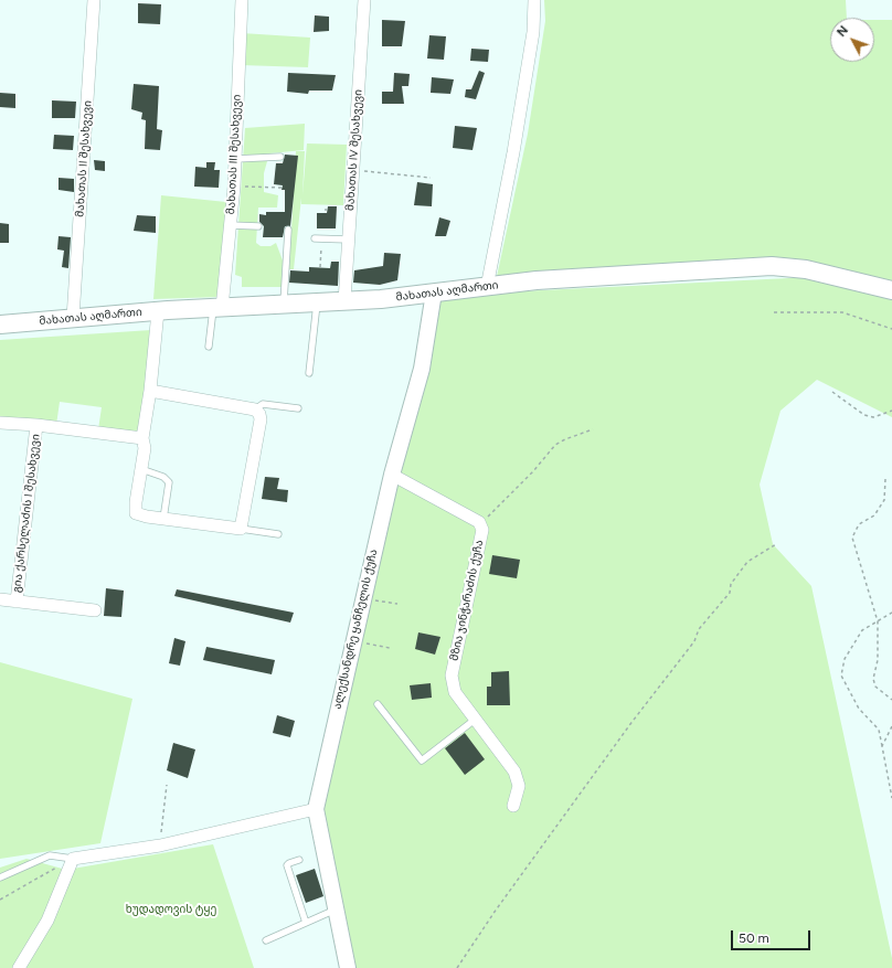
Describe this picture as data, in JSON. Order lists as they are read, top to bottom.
{
  "streets": {
    "main road": ["მახათას აღმართი"],
    "street": [
      "მახათას IV შესახვევი",
      "მახათას III შესახვევი",
      "მახათას II შესახვევი",
      "გია ქარსელაძის I შესახვევი",
      "მზია ჯინჭარაძის ქუჩა",
      "ალექსანდრე ყანჩელის ქუჩა"
    ]
  },
  "crossings": [
    ["მახათას IV შესახვევი", "მახათას აღმართი"],
    ["მახათას III შესახვევი", "მახათას აღმართი"],
    ["მახათას II შესახვევი", "მახათას აღმართი"],
    ["მახათას აღმართი", "ალექსანდრე ყანჩელის ქუჩა"]
  ],
  "parks": ["ხუდადოვის ტყე"],
  "scale_bar": "50 m",
  "north": "top left"
}
